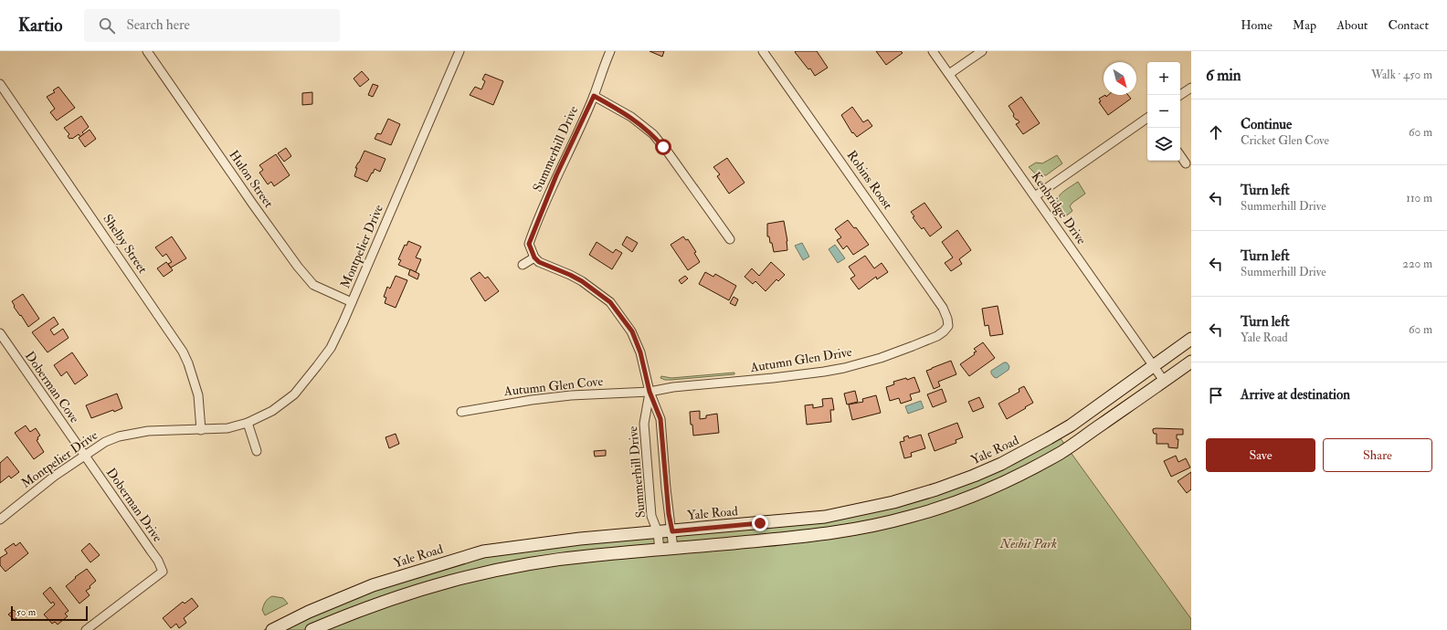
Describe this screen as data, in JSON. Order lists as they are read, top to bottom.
{
  "streets": {
    "main road": ["Yale Road"],
    "street": [
      "Summerhill Drive",
      "Hulon Street",
      "Robins Roost",
      "Kenbridge Drive",
      "Shelby Street",
      "Montpelier Drive",
      "Autumn Glen Drive",
      "Autumn Glen Cove",
      "Doberman Cove",
      "Doberman Drive"
    ]
  },
  "crossings": [
    ["Summerhill Drive", "Autumn Glen Drive"],
    ["Summerhill Drive", "Autumn Glen Cove"],
    ["Summerhill Drive", "Yale Road"],
    ["Hulon Street", "Montpelier Drive"],
    ["Robins Roost", "Autumn Glen Drive"],
    ["Kenbridge Drive", "Yale Road"],
    ["Shelby Street", "Montpelier Drive"],
    ["Montpelier Drive", "Doberman Cove"],
    ["Montpelier Drive", "Doberman Drive"],
    ["Autumn Glen Drive", "Autumn Glen Cove"],
    ["Doberman Cove", "Doberman Drive"]
  ],
  "parks": ["Nesbit Park"],
  "scale_bar": "50 m",
  "north": "bottom right",
  "page": {
    "header": "Kartio",
    "search": "Search here",
    "nav": [
      "Home",
      "Map",
      "About",
      "Contact"
    ],
    "heading": ["6 min", "Walk · 450 m"],
    "map_buttons": ["+", "−"],
    "list": [
      ["Continue", "Cricket Glen Cove", "60 m"],
      ["Turn left", "Summerhill Drive", "110 m"],
      ["Turn left", "Summerhill Drive", "220 m"],
      ["Turn left", "Yale Road", "60 m"],
      "Arrive at destination"
    ],
    "buttons": ["Save", "Share"],
    "scale": "50 m"
  }
}
